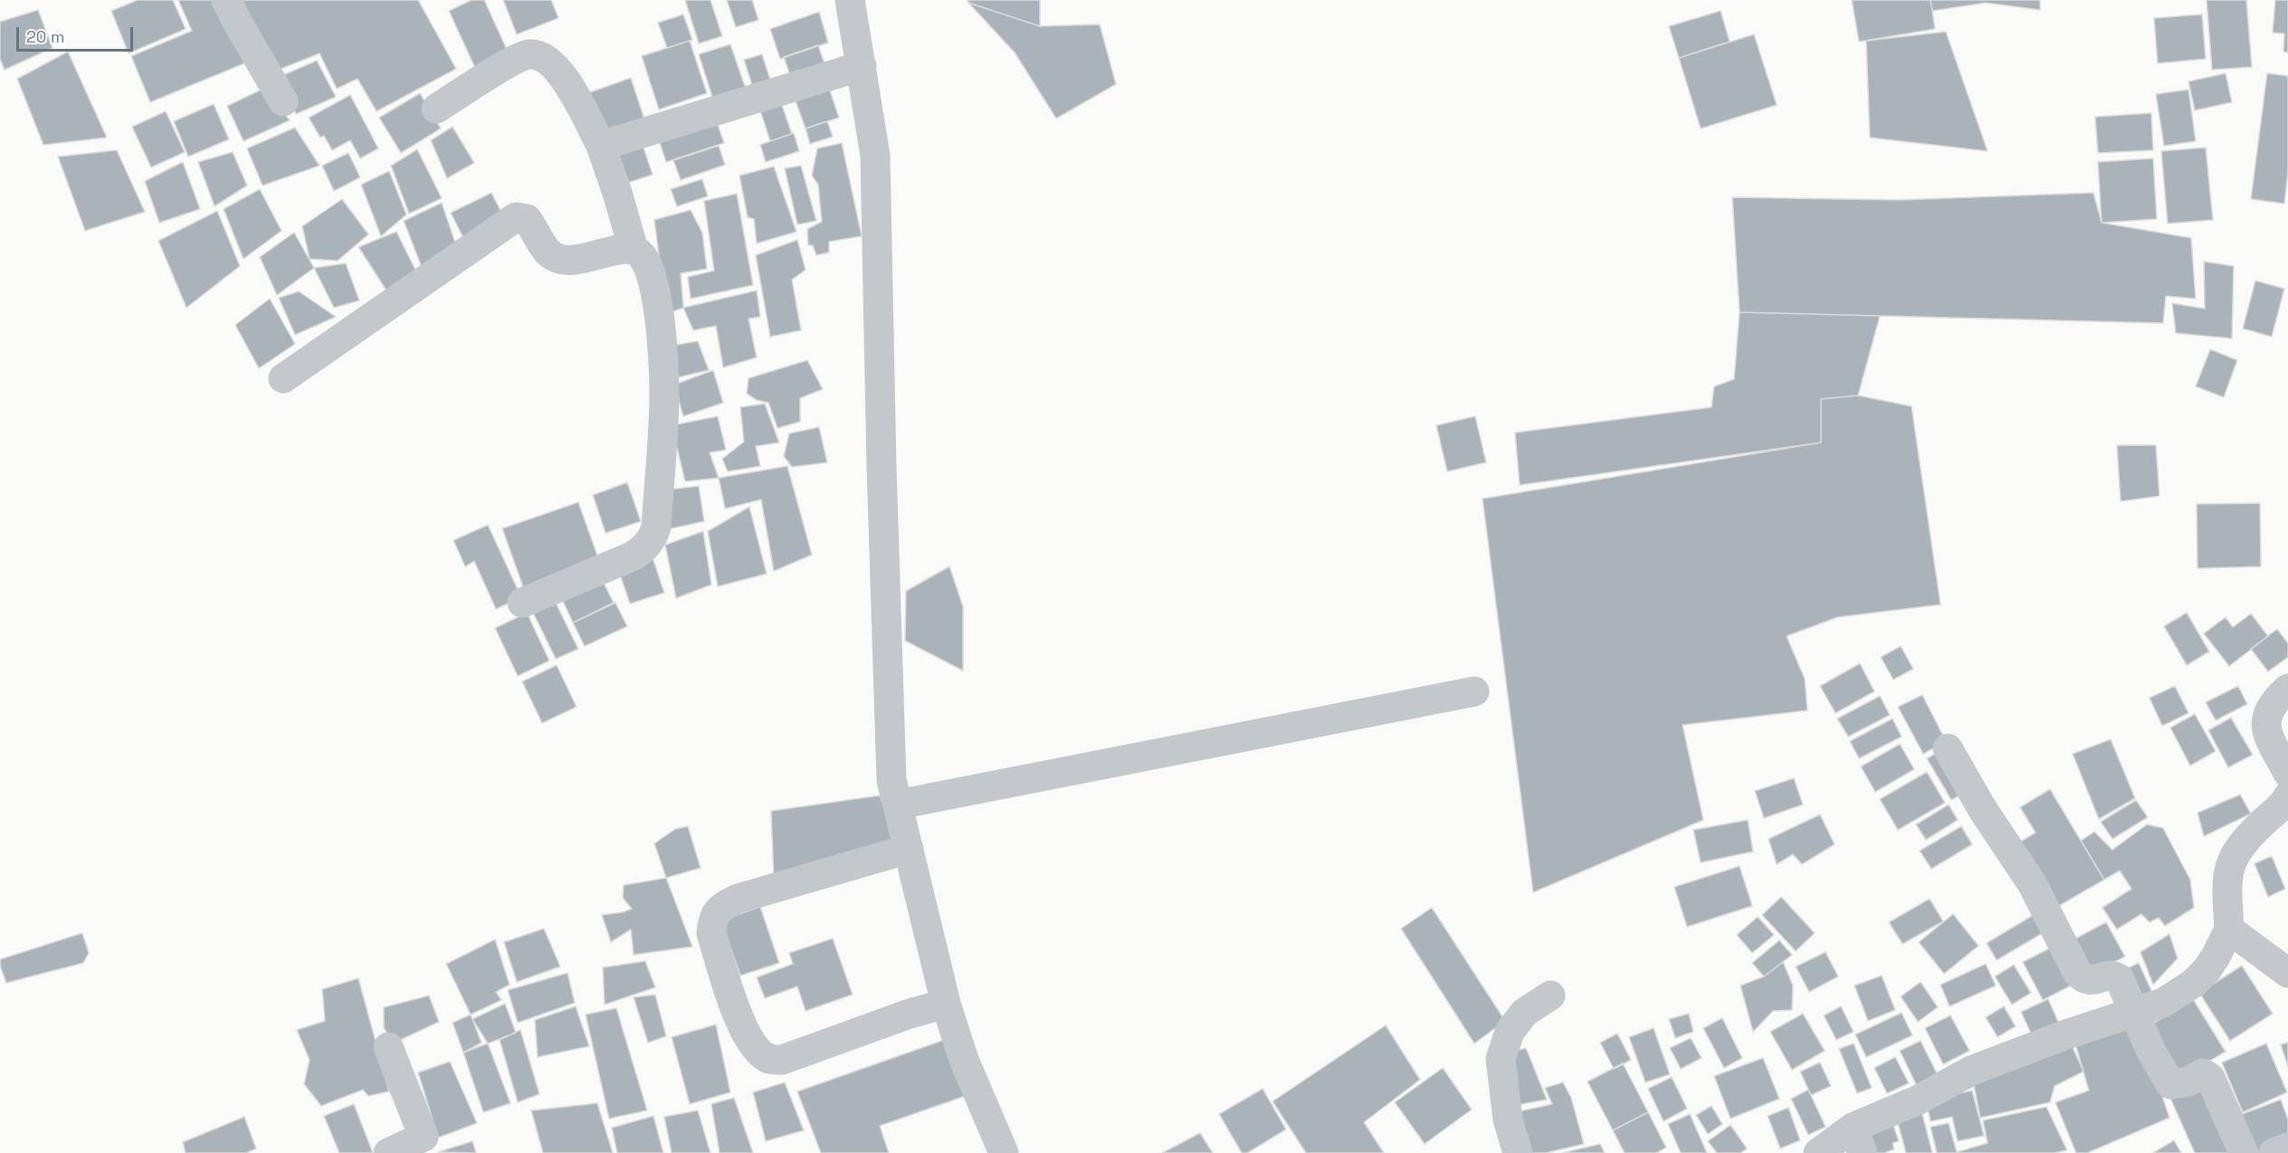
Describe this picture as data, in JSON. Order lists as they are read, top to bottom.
{
  "scale_bar": "20 m"
}
